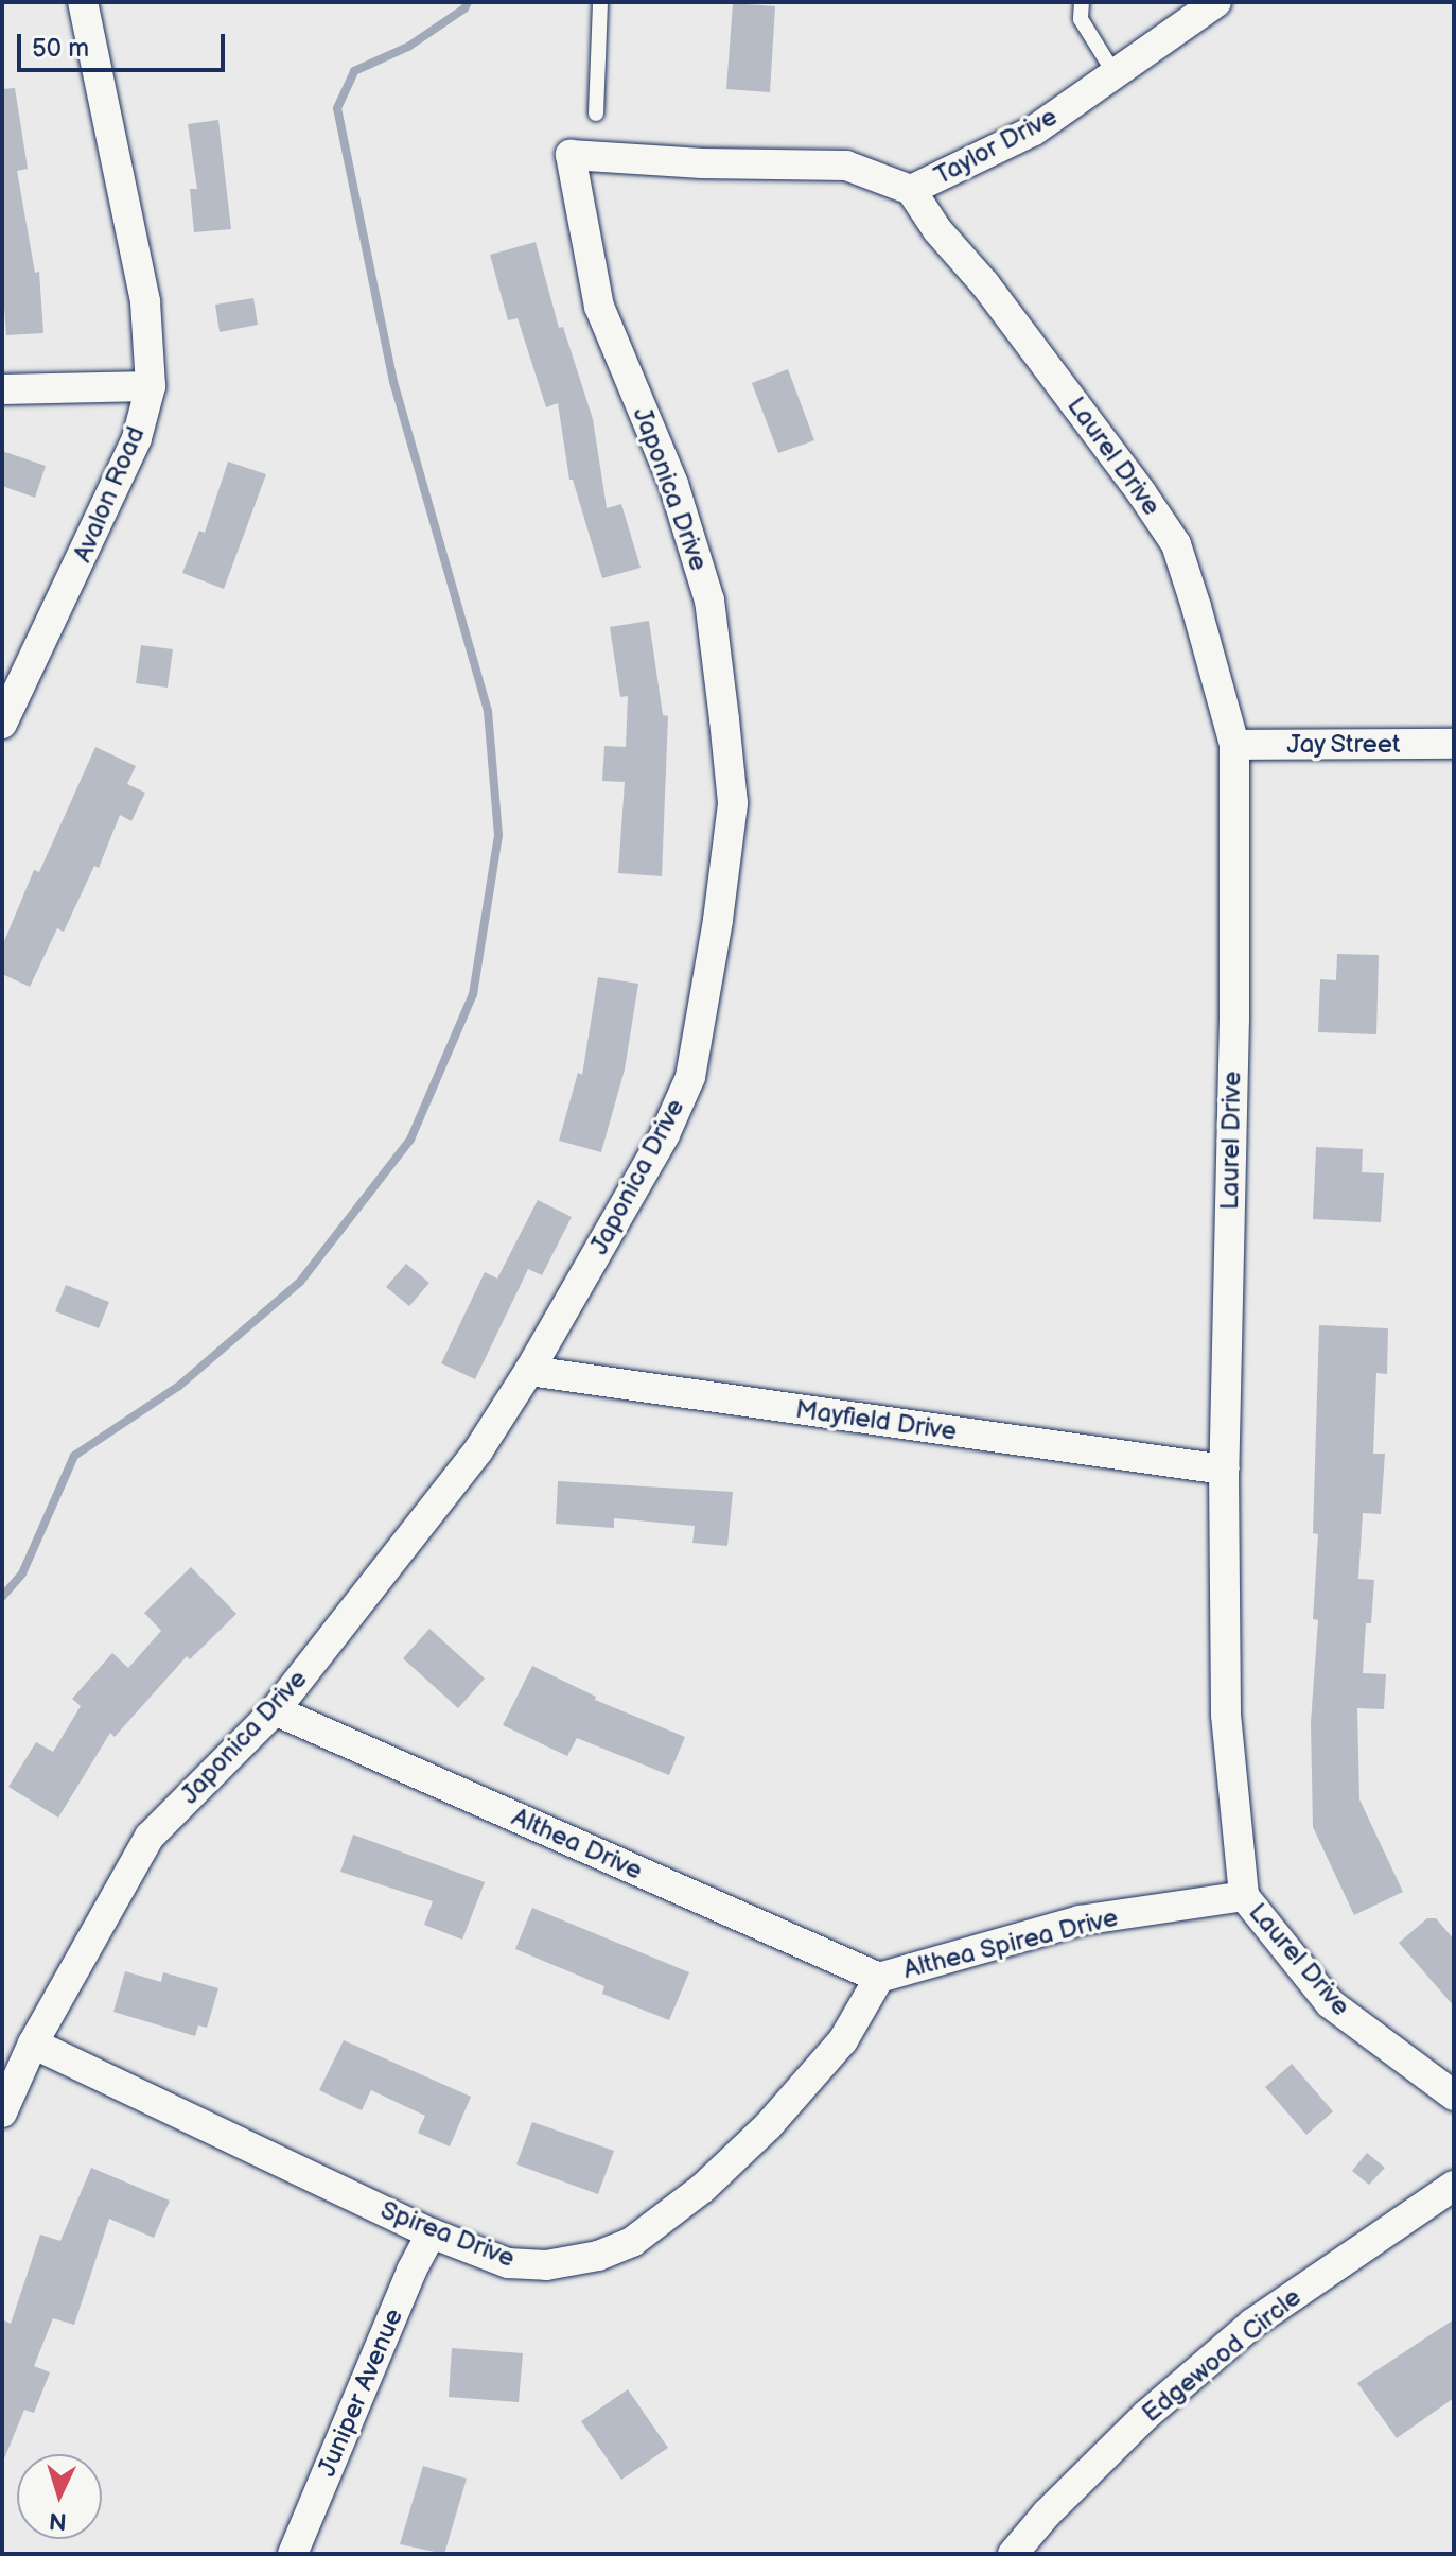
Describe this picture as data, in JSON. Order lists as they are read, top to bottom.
{
  "streets": {
    "street": [
      "Taylor Drive",
      "Laurel Drive",
      "Japonica Drive",
      "Avalon Road",
      "Jay Street",
      "Mayfield Drive",
      "Althea Drive",
      "Althea Spirea Drive",
      "Spirea Drive",
      "Edgewood Circle",
      "Juniper Avenue"
    ]
  },
  "crossings": [
    ["Taylor Drive", "Laurel Drive"],
    ["Taylor Drive", "Japonica Drive"],
    ["Laurel Drive", "Jay Street"],
    ["Laurel Drive", "Mayfield Drive"],
    ["Laurel Drive", "Althea Spirea Drive"],
    ["Japonica Drive", "Mayfield Drive"],
    ["Japonica Drive", "Althea Drive"],
    ["Japonica Drive", "Spirea Drive"],
    ["Althea Drive", "Althea Spirea Drive"],
    ["Althea Drive", "Spirea Drive"],
    ["Althea Spirea Drive", "Spirea Drive"],
    ["Spirea Drive", "Juniper Avenue"]
  ],
  "scale_bar": "50 m",
  "north": "bottom"
}
